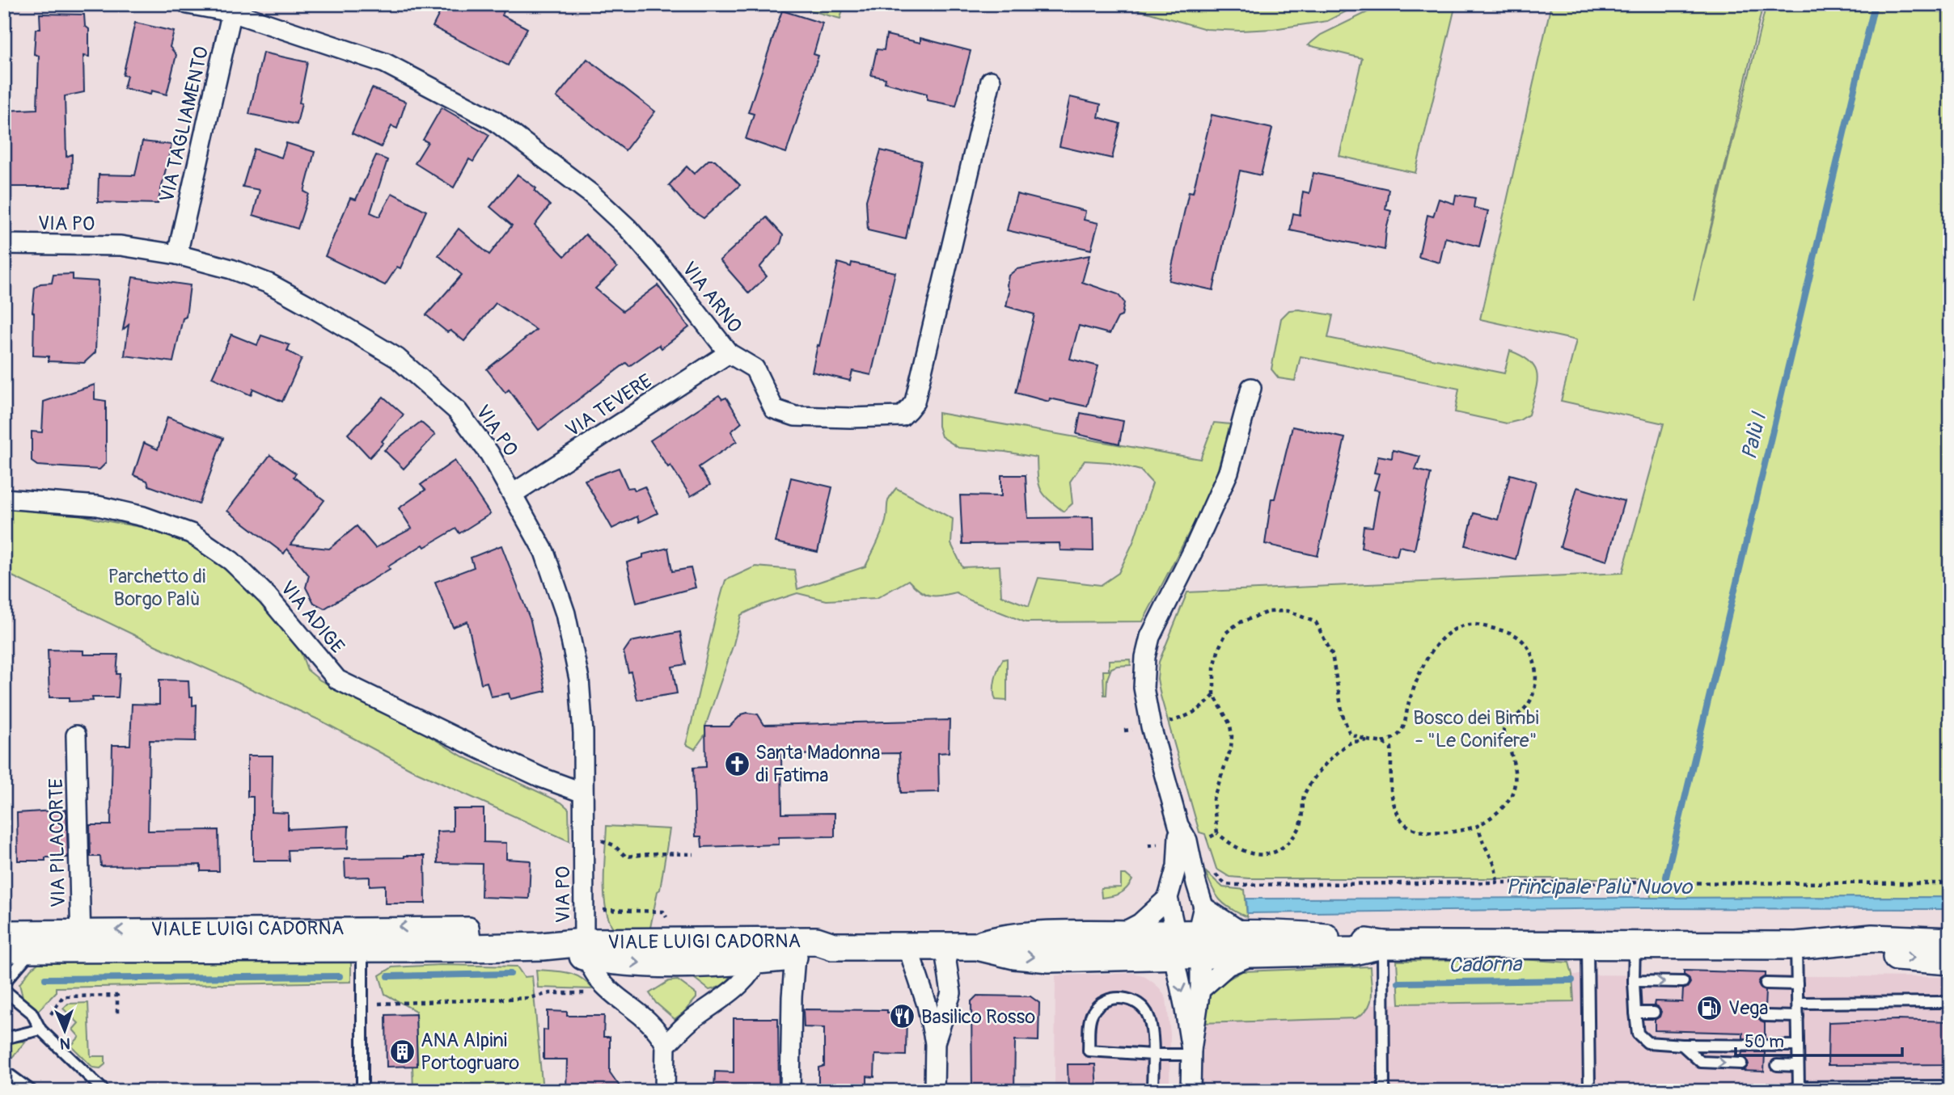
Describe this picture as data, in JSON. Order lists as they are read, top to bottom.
{
  "streets": {
    "main road": ["VIALE LUIGI CADORNA"],
    "street": [
      "VIA TAGLIAMENTO",
      "VIA PO",
      "VIA ARNO",
      "VIA TEVERE",
      "VIA ADIGE",
      "VIA PILACORTE"
    ]
  },
  "crossings": [
    ["VIA TAGLIAMENTO", "VIA PO"],
    ["VIA TAGLIAMENTO", "VIA ARNO"],
    ["VIA PO", "VIA TEVERE"],
    ["VIA PO", "VIA ADIGE"],
    ["VIA PO", "VIALE LUIGI CADORNA"],
    ["VIA ARNO", "VIA TEVERE"],
    ["VIA PILACORTE", "VIALE LUIGI CADORNA"]
  ],
  "water": ["Palù I", "Principale Palù Nuovo", "Cadorna"],
  "parks": ["Parchetto di Borgo Palù", "Bosco dei Bimbi - \"Le Conifere\""],
  "places": {
    "church": ["Santa Madonna di Fatima"],
    "fuel station": ["Vega"],
    "restaurant": ["Basilico Rosso"],
    "building": ["ANA Alpini Portogruaro"]
  },
  "scale_bar": "50 m",
  "north": "bottom"
}
